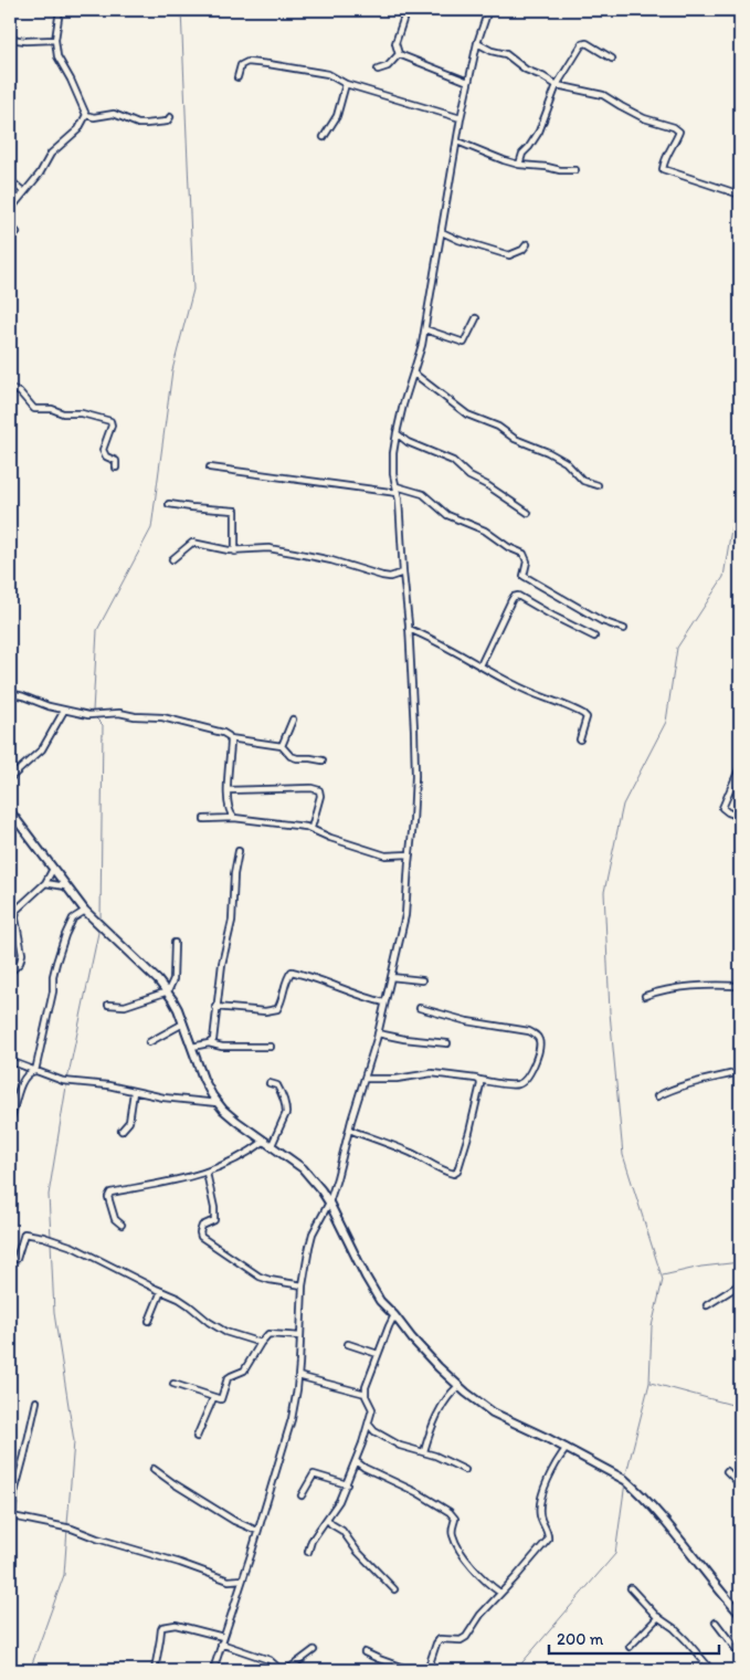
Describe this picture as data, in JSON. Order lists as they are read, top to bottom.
{
  "scale_bar": "200 m"
}
